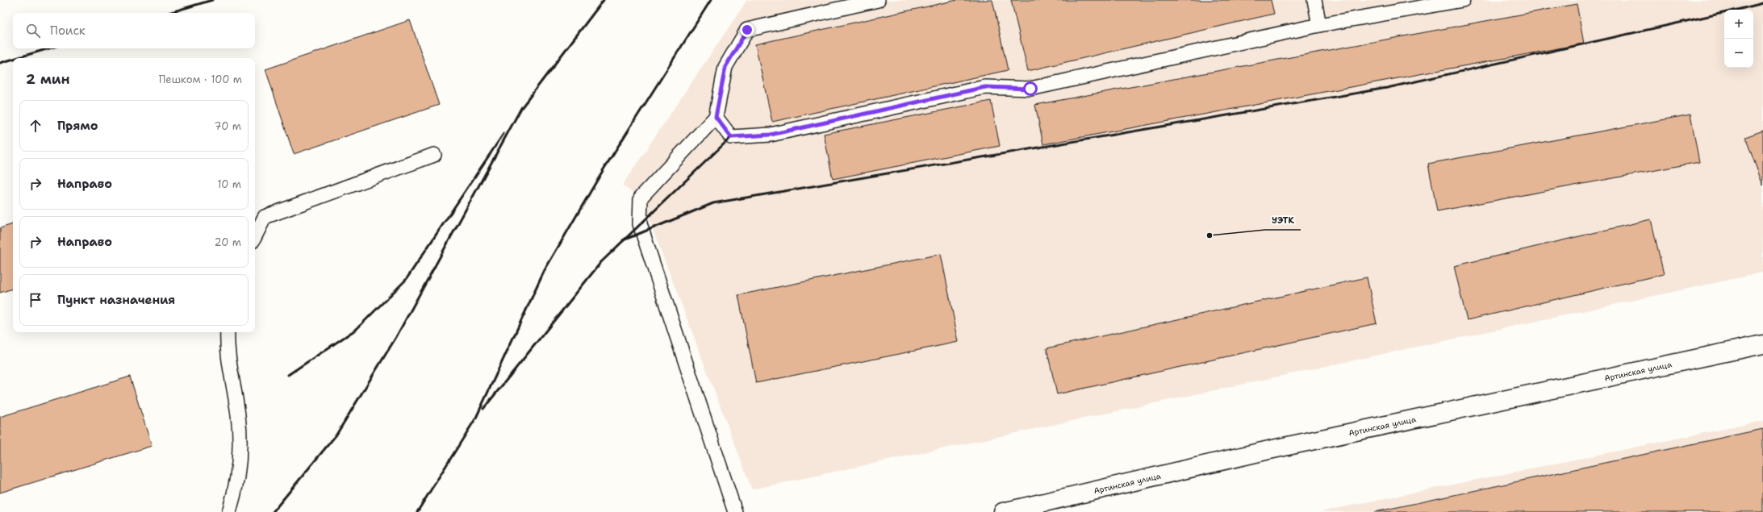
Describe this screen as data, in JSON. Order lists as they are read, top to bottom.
{
  "streets": {
    "street": ["Артинская улица"]
  },
  "places": ["УЭТК"],
  "page": {
    "map_buttons": ["+", "−"],
    "search": "Поиск",
    "heading": ["2 мин", "Пешком · 100 m"],
    "list": [
      ["Прямо", "70 m"],
      ["Направо", "10 m"],
      ["Направо", "20 m"],
      "Пункт назначения"
    ]
  }
}
